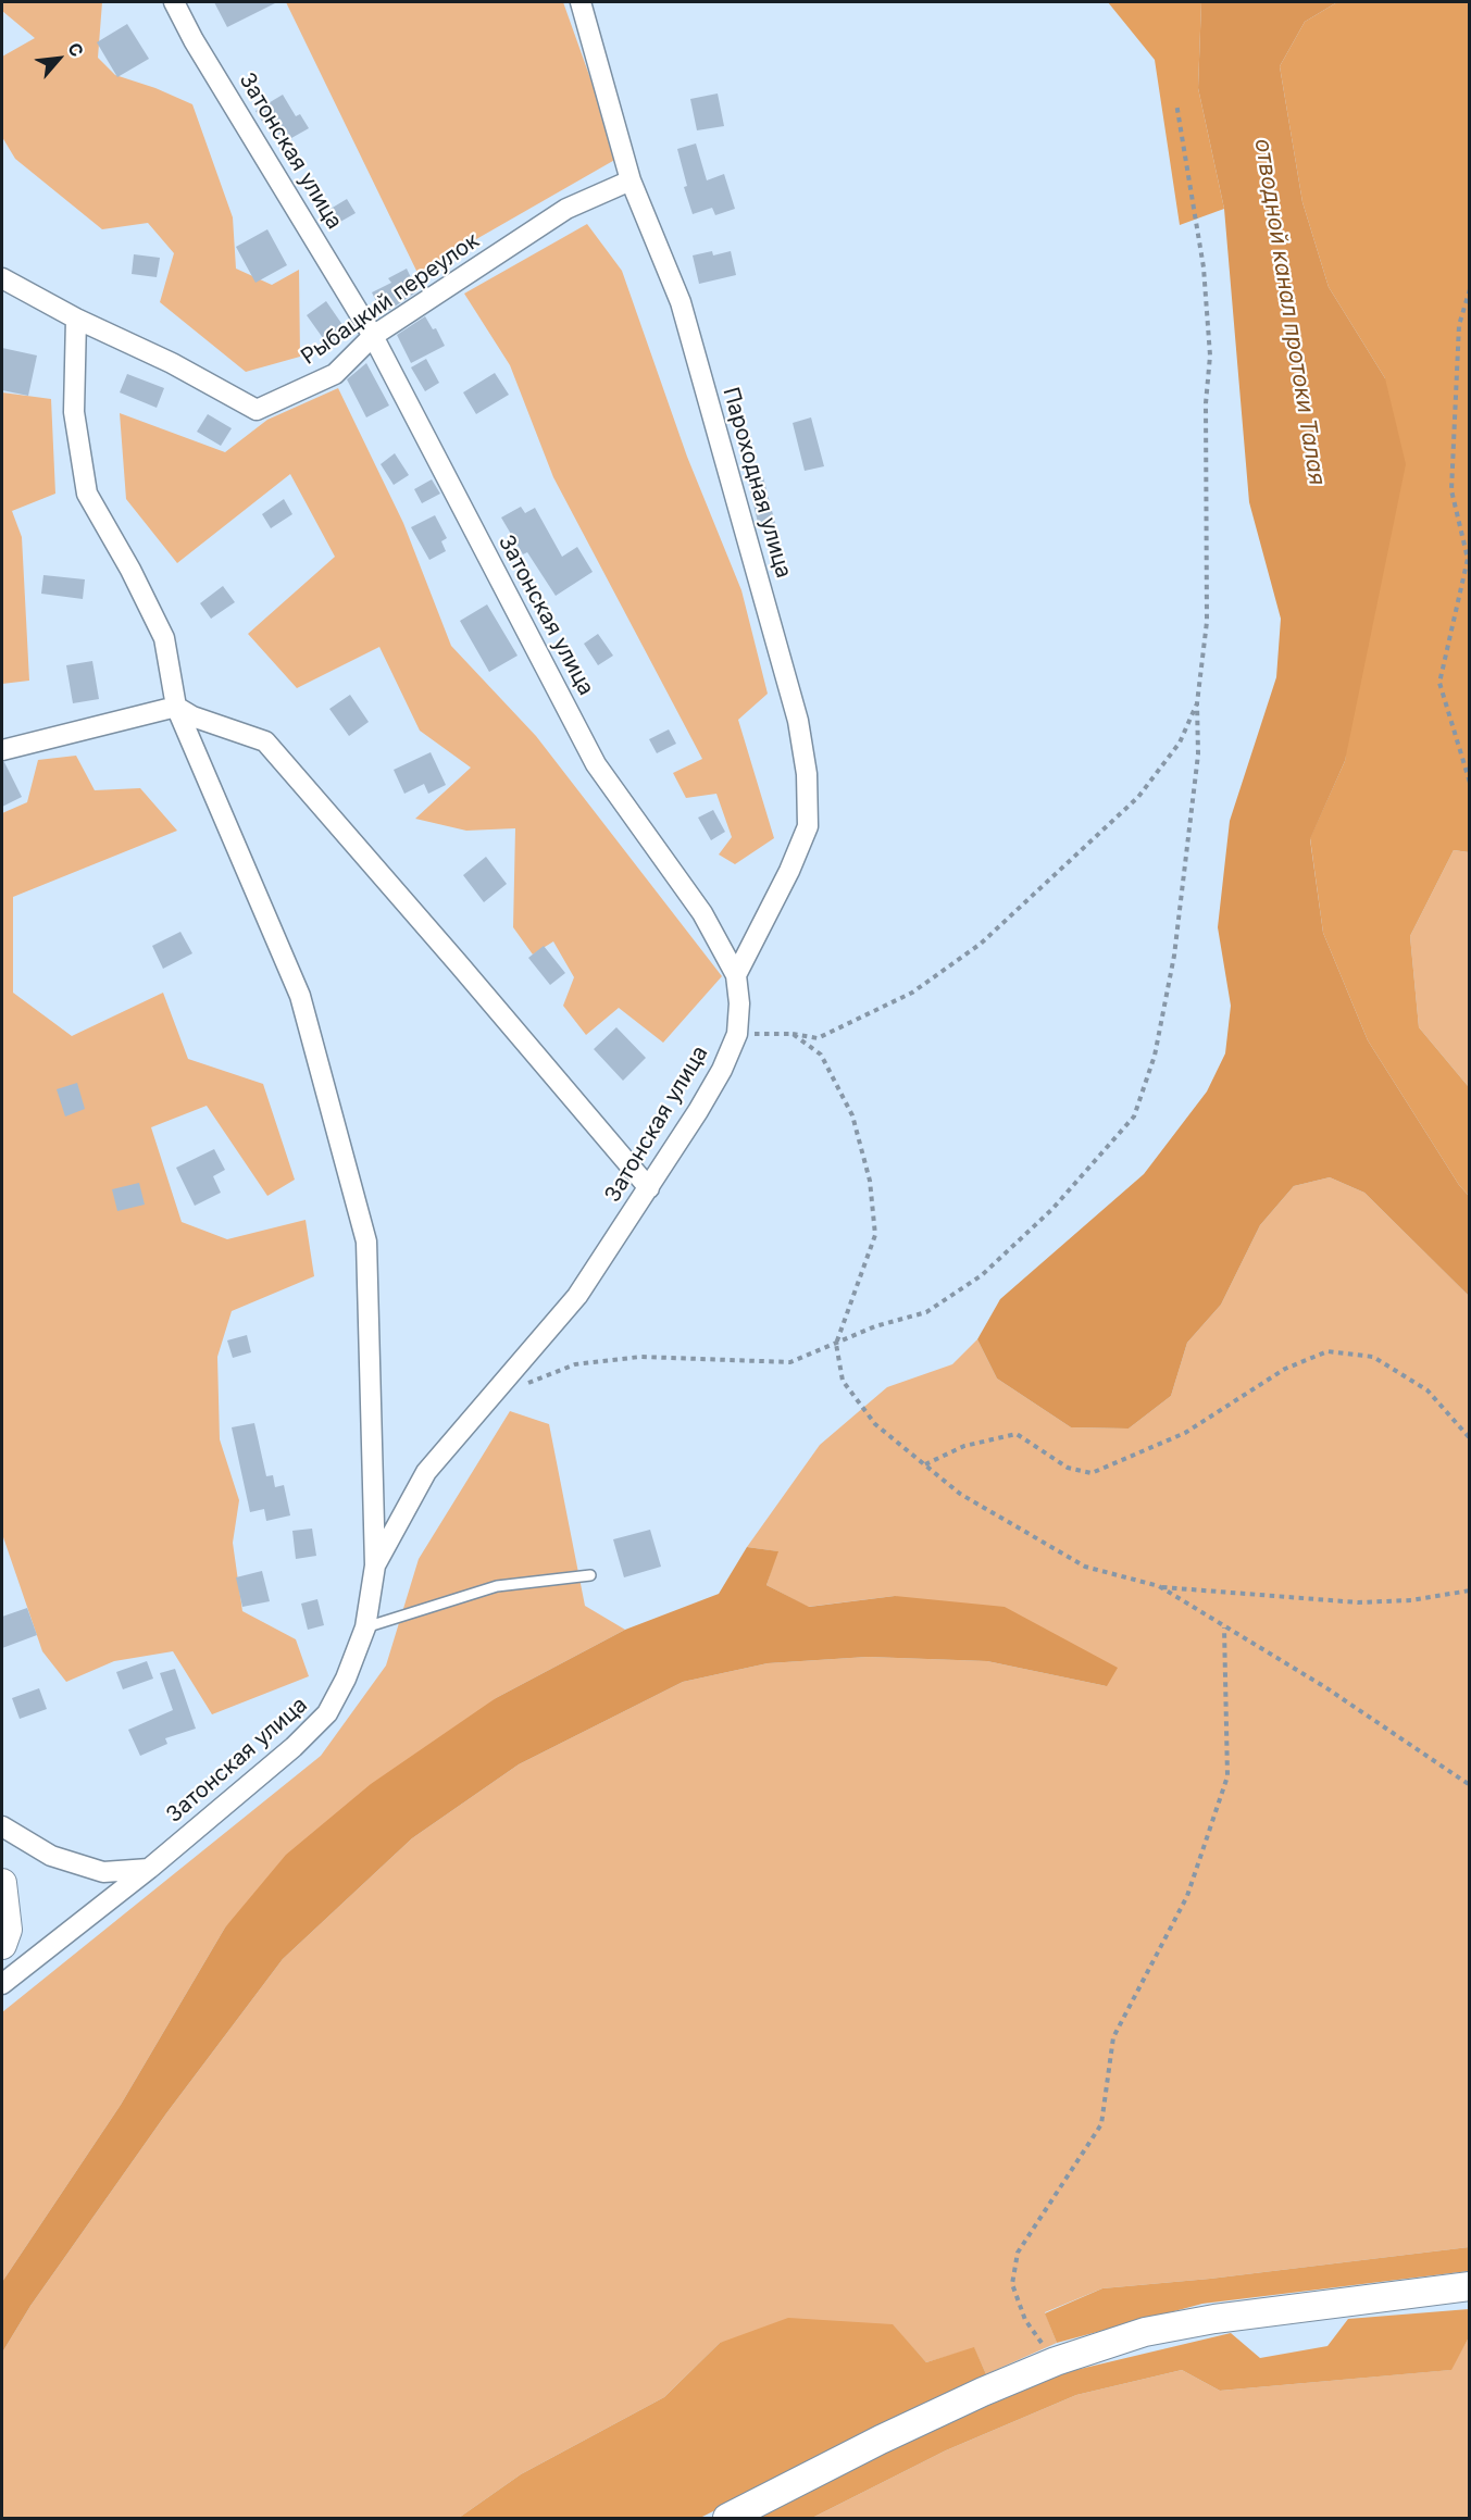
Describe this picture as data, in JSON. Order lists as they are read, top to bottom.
{
  "streets": {
    "street": ["Затонская улица", "Рыбацкий переулок", "Пароходная улица"]
  },
  "crossings": [
    ["Затонская улица", "Рыбацкий переулок"],
    ["Затонская улица", "Пароходная улица"],
    ["Рыбацкий переулок", "Пароходная улица"]
  ],
  "water": ["отводной канал протоки Талая"],
  "north": "top right"
}
